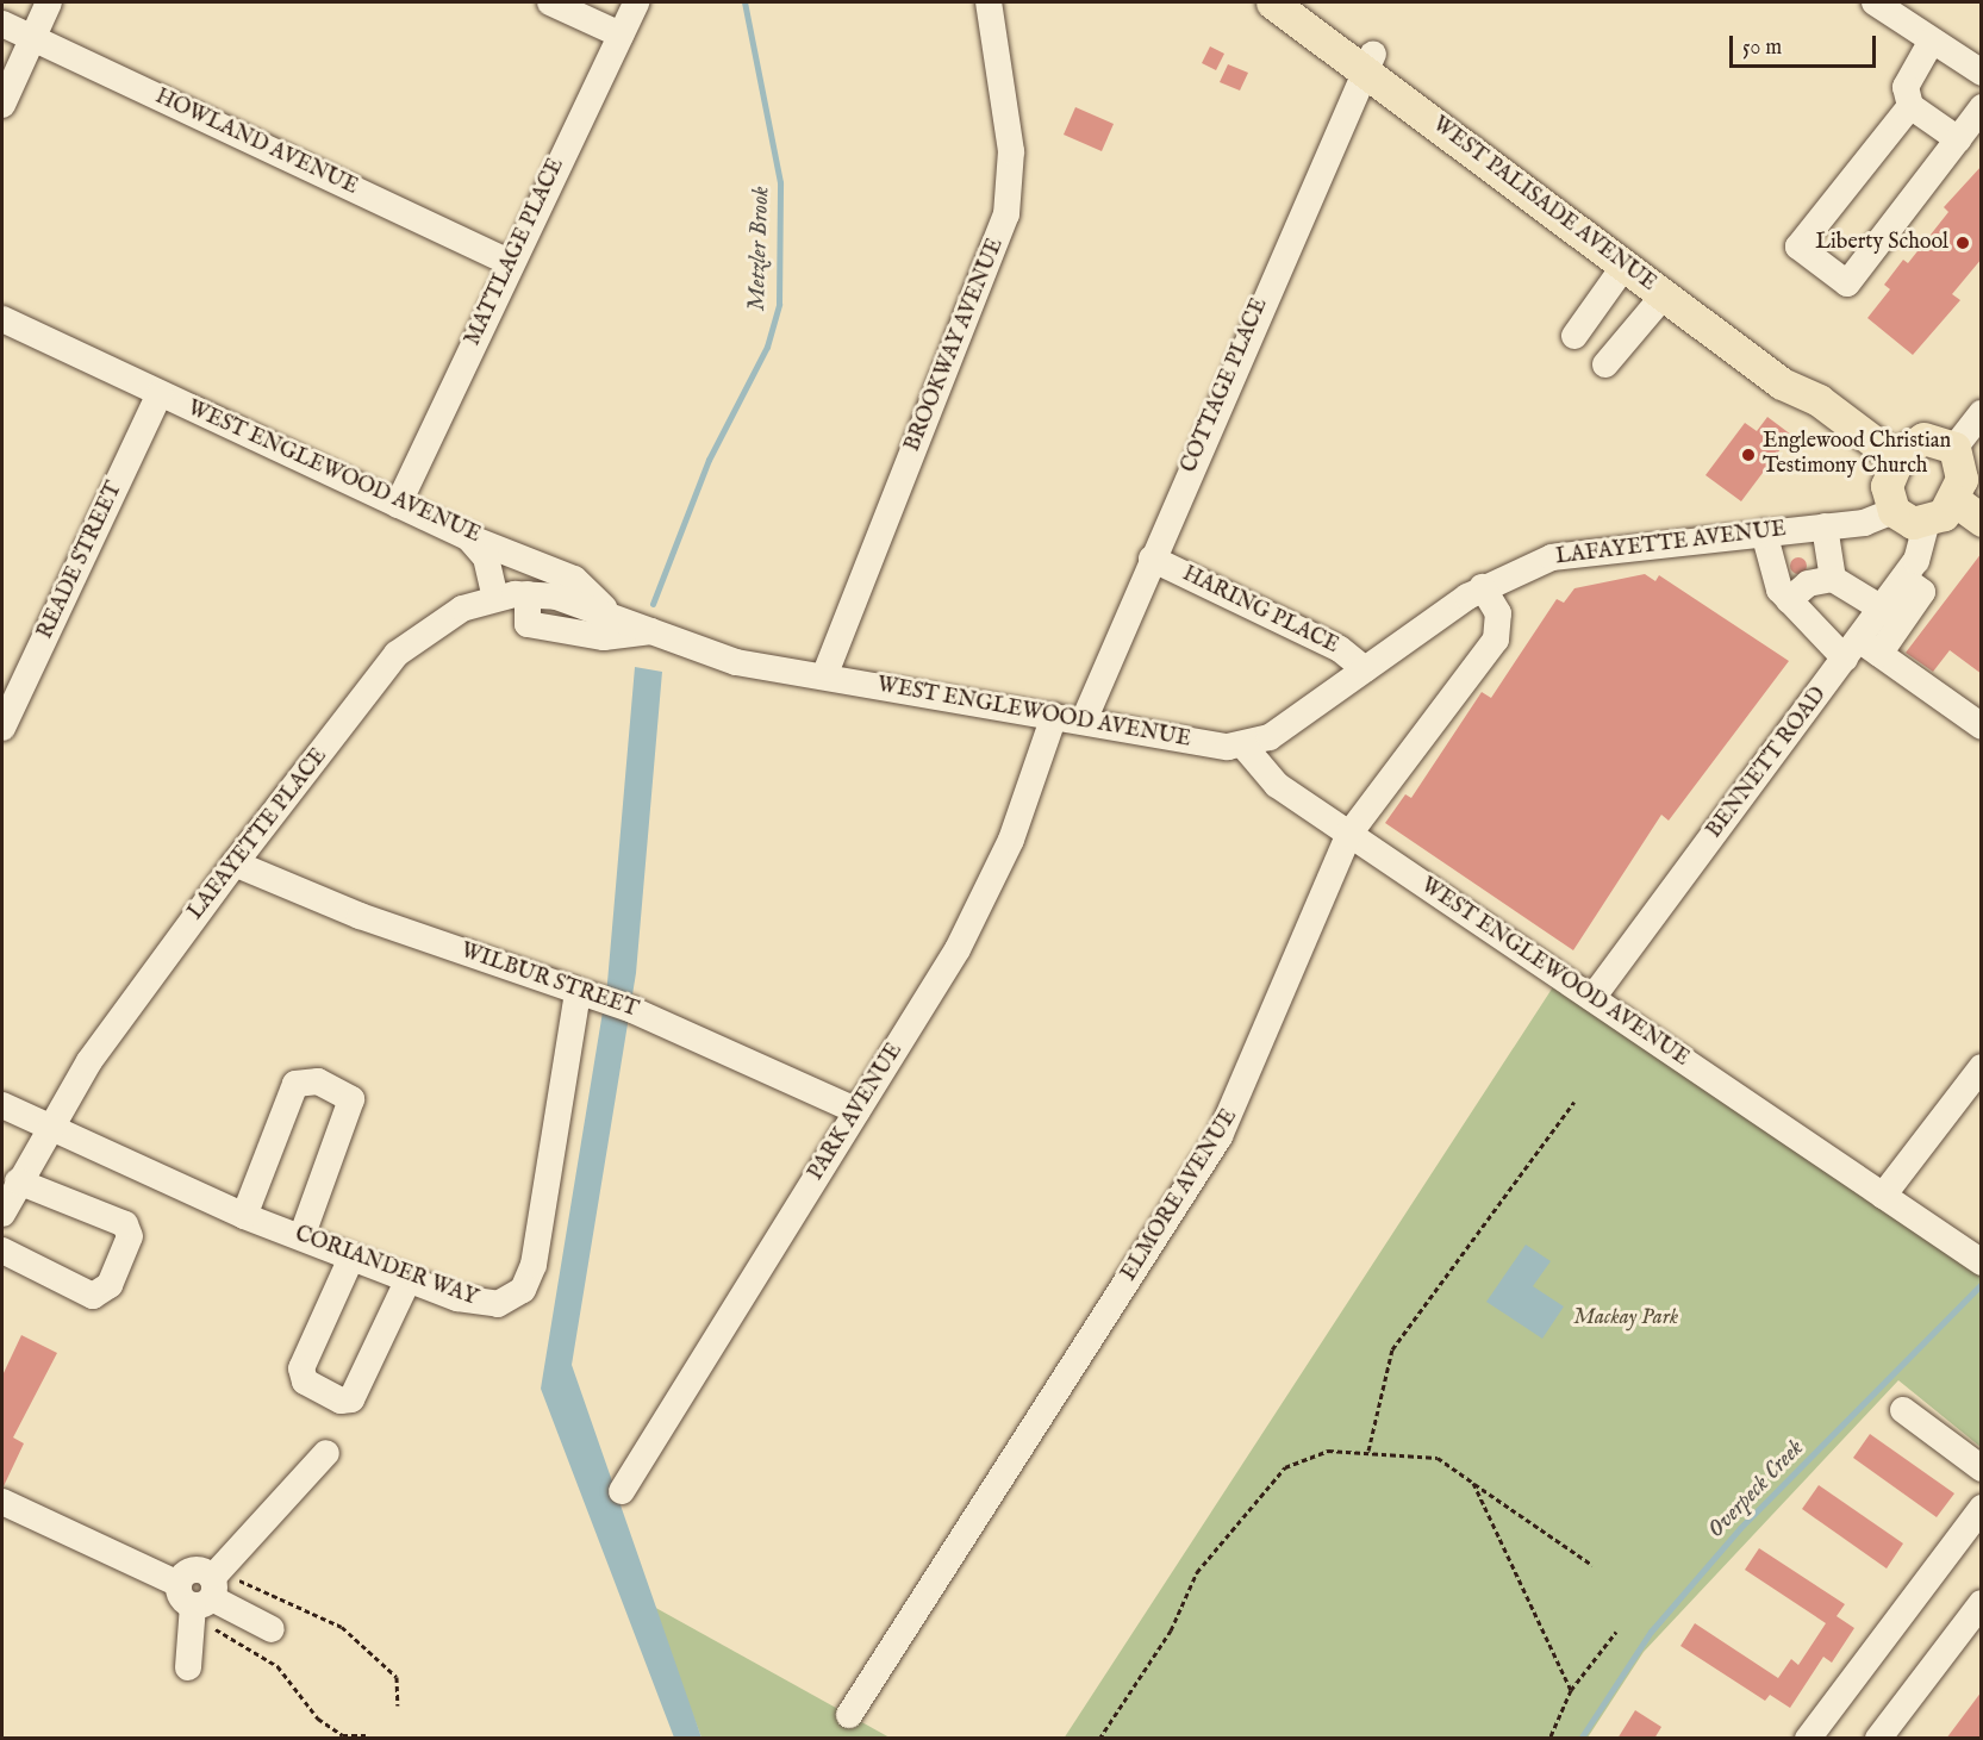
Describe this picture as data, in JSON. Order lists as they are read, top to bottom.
{
  "streets": {
    "main road": ["WEST PALISADE AVENUE"],
    "street": [
      "HOWLAND AVENUE",
      "MATTLAGE PLACE",
      "BROOKWAY AVENUE",
      "COTTAGE PLACE",
      "WEST ENGLEWOOD AVENUE",
      "LAFAYETTE AVENUE",
      "READE STREET",
      "HARING PLACE",
      "BENNETT ROAD",
      "LAFAYETTE PLACE",
      "WILBUR STREET",
      "PARK AVENUE",
      "ELMORE AVENUE",
      "CORIANDER WAY"
    ]
  },
  "crossings": [
    ["HOWLAND AVENUE", "MATTLAGE PLACE"],
    ["WEST PALISADE AVENUE", "COTTAGE PLACE"],
    ["WEST PALISADE AVENUE", "LAFAYETTE AVENUE"],
    ["WEST PALISADE AVENUE", "BENNETT ROAD"],
    ["MATTLAGE PLACE", "WEST ENGLEWOOD AVENUE"],
    ["BROOKWAY AVENUE", "WEST ENGLEWOOD AVENUE"],
    ["COTTAGE PLACE", "WEST ENGLEWOOD AVENUE"],
    ["COTTAGE PLACE", "HARING PLACE"],
    ["WEST ENGLEWOOD AVENUE", "LAFAYETTE AVENUE"],
    ["WEST ENGLEWOOD AVENUE", "READE STREET"],
    ["WEST ENGLEWOOD AVENUE", "BENNETT ROAD"],
    ["WEST ENGLEWOOD AVENUE", "LAFAYETTE PLACE"],
    ["WEST ENGLEWOOD AVENUE", "PARK AVENUE"],
    ["WEST ENGLEWOOD AVENUE", "ELMORE AVENUE"],
    ["LAFAYETTE AVENUE", "HARING PLACE"],
    ["LAFAYETTE AVENUE", "BENNETT ROAD"],
    ["LAFAYETTE AVENUE", "ELMORE AVENUE"],
    ["LAFAYETTE PLACE", "WILBUR STREET"],
    ["LAFAYETTE PLACE", "CORIANDER WAY"],
    ["WILBUR STREET", "PARK AVENUE"],
    ["WILBUR STREET", "CORIANDER WAY"]
  ],
  "water": ["Metzler Brook", "Overpeck Creek"],
  "parks": ["Mackay Park"],
  "places": ["Liberty School", "Englewood Christian Testimony Church"],
  "scale_bar": "50 m"
}
